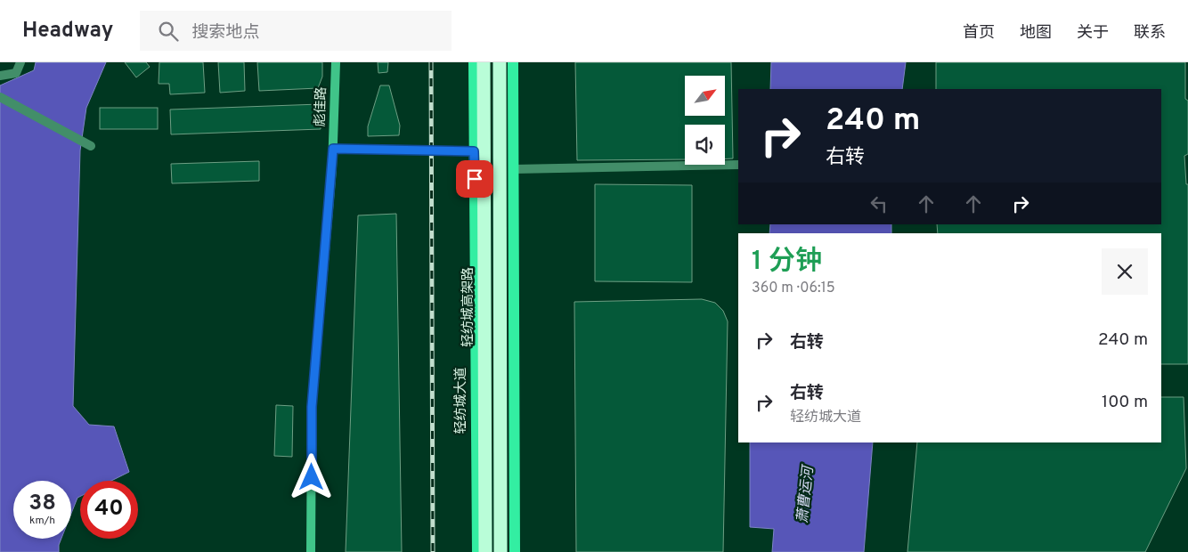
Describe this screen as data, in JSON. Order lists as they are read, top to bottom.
{
  "streets": {
    "highway": ["轻纺城高架路"],
    "main road": ["轻纺城大道"],
    "street": ["彪佳路"]
  },
  "water": ["萧曹运河"],
  "north": "top right",
  "page": {
    "header": "Headway",
    "search": "搜索地点",
    "nav": [
      "首页",
      "地图",
      "关于",
      "联系"
    ],
    "turn": ["240 m", "右转"],
    "heading": ["1 分钟", "360 m · 06:15"],
    "list": [
      {
        "name": "右转",
        "value": "240 m"
      },
      {
        "name": "右转",
        "note": "轻纺城大道",
        "value": "100 m"
      }
    ],
    "speed": "38 km/h",
    "limit": "40"
  }
}
